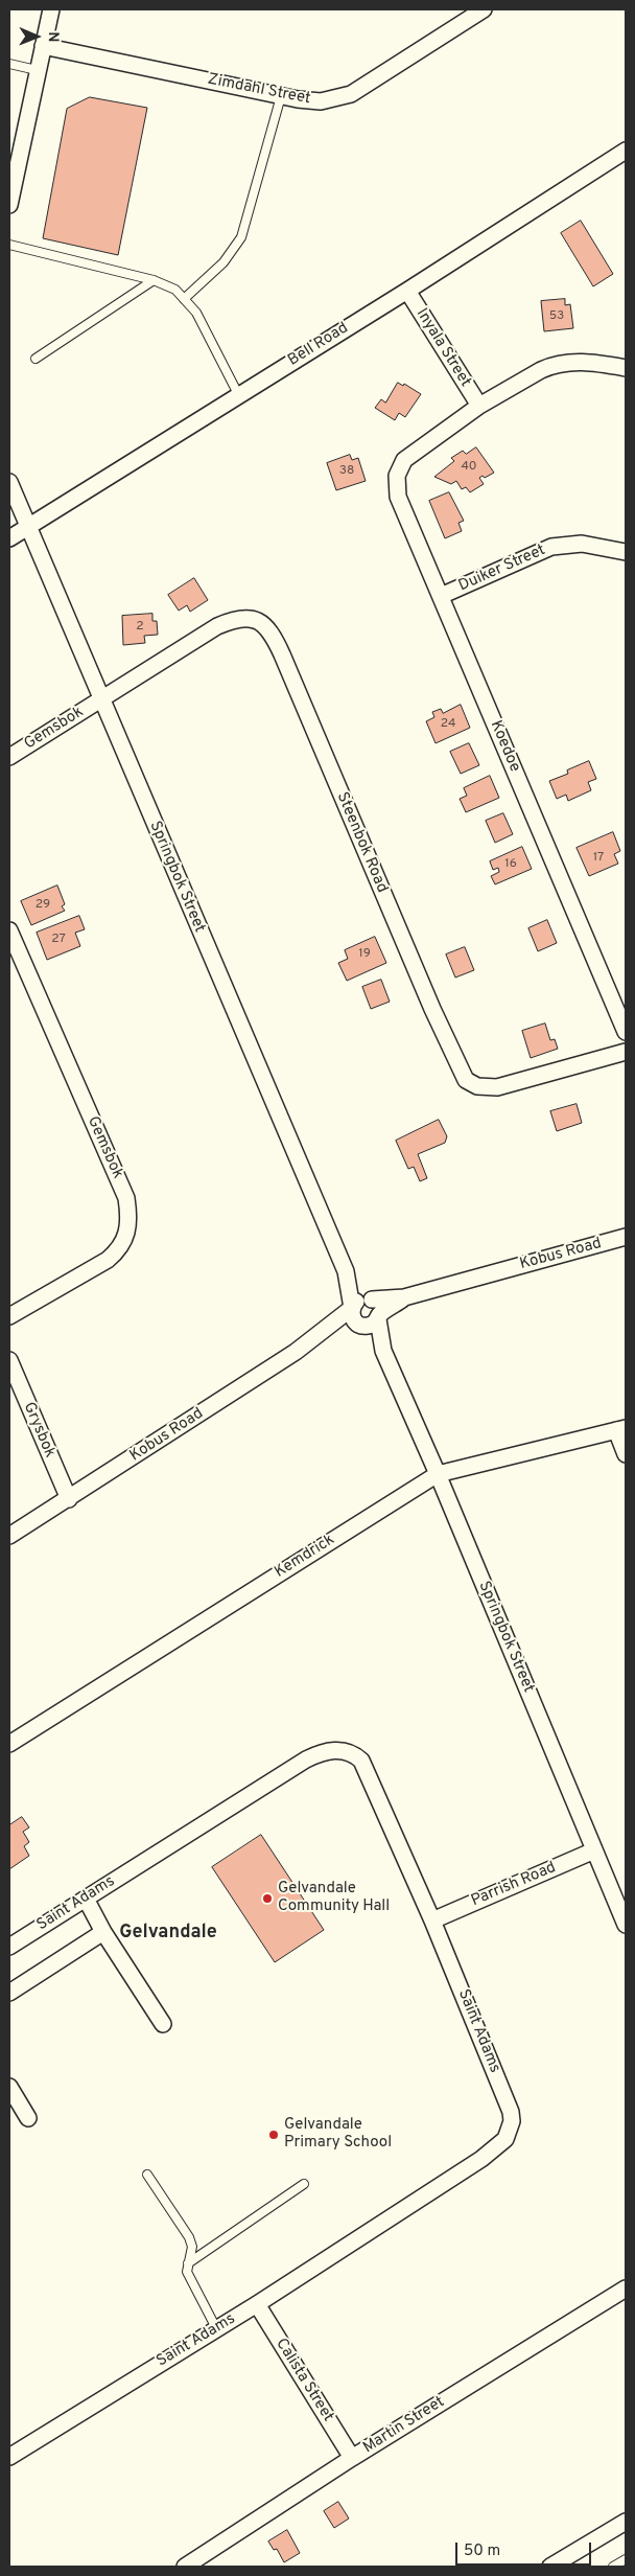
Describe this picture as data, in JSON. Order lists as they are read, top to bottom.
{
  "streets": {
    "street": [
      "Zimdahl Street",
      "Bell Road",
      "Inyala Street",
      "Duiker Street",
      "Gemsbok",
      "Koedoe",
      "Steenbok Road",
      "Springbok Street",
      "Kobus Road",
      "Grysbok",
      "Kemdrick",
      "Parrish Road",
      "Saint Adams",
      "Calista Street",
      "Martin Street"
    ]
  },
  "crossings": [
    ["Bell Road", "Inyala Street"],
    ["Bell Road", "Springbok Street"],
    ["Inyala Street", "Koedoe"],
    ["Duiker Street", "Koedoe"],
    ["Gemsbok", "Steenbok Road"],
    ["Gemsbok", "Springbok Street"],
    ["Steenbok Road", "Springbok Street"],
    ["Springbok Street", "Kemdrick"],
    ["Springbok Street", "Parrish Road"],
    ["Kobus Road", "Grysbok"],
    ["Parrish Road", "Saint Adams"],
    ["Saint Adams", "Calista Street"],
    ["Calista Street", "Martin Street"]
  ],
  "districts": ["Gelvandale"],
  "places": ["Gelvandale Community Hall", "Gelvandale Primary School"],
  "house_numbers": [
    "53",
    "40",
    "38",
    "2",
    "24",
    "17",
    "16",
    "29",
    "27",
    "19"
  ],
  "scale_bar": "50 m",
  "north": "right"
}
